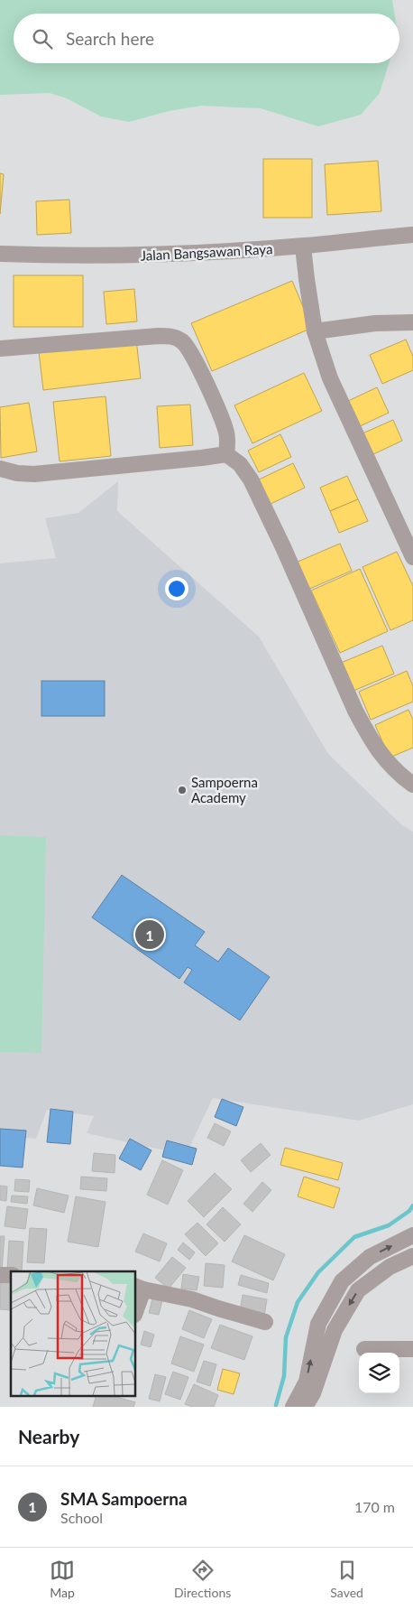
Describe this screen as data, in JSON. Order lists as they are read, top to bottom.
{
  "streets": {
    "street": ["Jalan Bangsawan Raya"]
  },
  "places": ["Sampoerna Academy"],
  "page": {
    "search": "Search here",
    "pins": "1",
    "heading": "Nearby",
    "list": [
      {
        "mark": "1",
        "name": "SMA Sampoerna",
        "note": "School",
        "value": "170 m"
      }
    ],
    "nav": ["Map", "Directions", "Saved"]
  }
}
